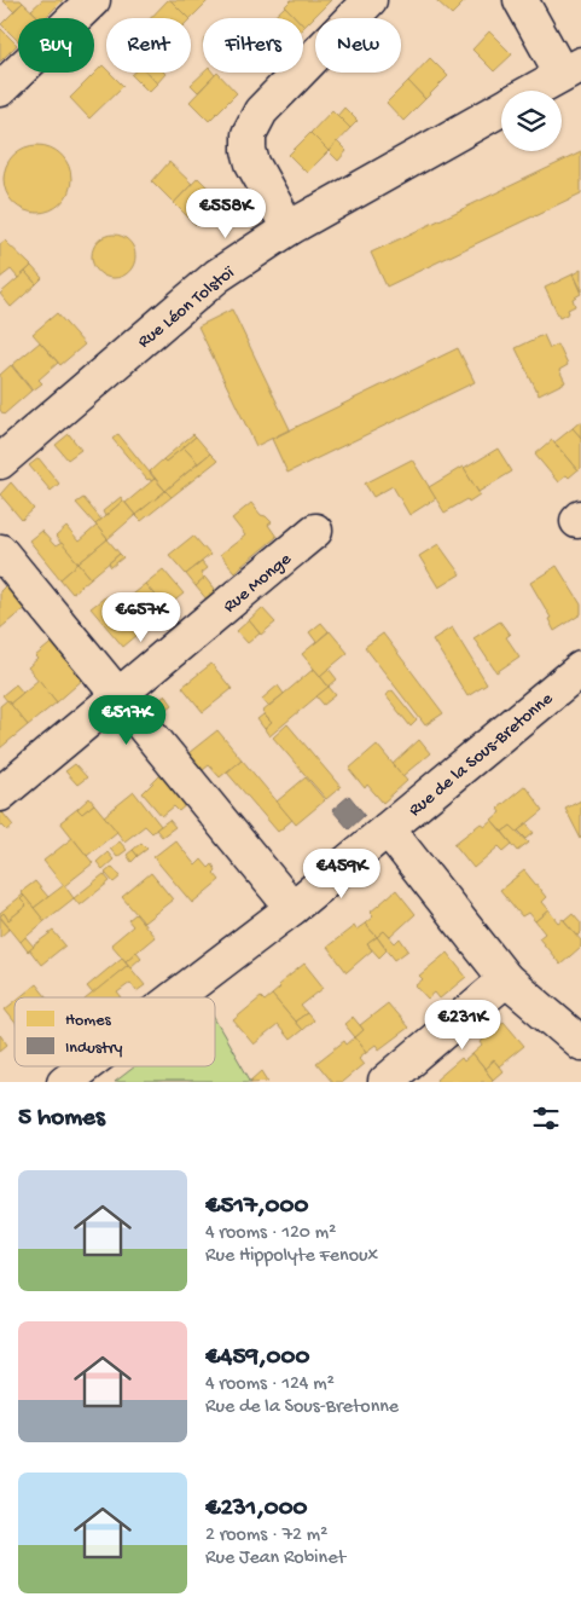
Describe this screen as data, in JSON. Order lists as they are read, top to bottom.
{
  "streets": {
    "street": ["Rue Léon Tolstoï", "Rue Monge", "Rue de la Sous-Bretonne"]
  },
  "legend": ["Homes", "Industry"],
  "page": {
    "chip": [
      "Buy",
      "Rent",
      "Filters",
      "New"
    ],
    "price": [
      "€558K",
      "€657K",
      "€517K",
      "€459K",
      "€231K"
    ],
    "heading": "5 homes",
    "list": [
      {
        "name": "€517,000",
        "note": "4 rooms · 120 m² · Rue Hippolyte Fenoux"
      },
      {
        "name": "€459,000",
        "note": "4 rooms · 124 m² · Rue de la Sous-Bretonne"
      },
      {
        "name": "€231,000",
        "note": "2 rooms · 72 m² · Rue Jean Robinet"
      }
    ]
  }
}
